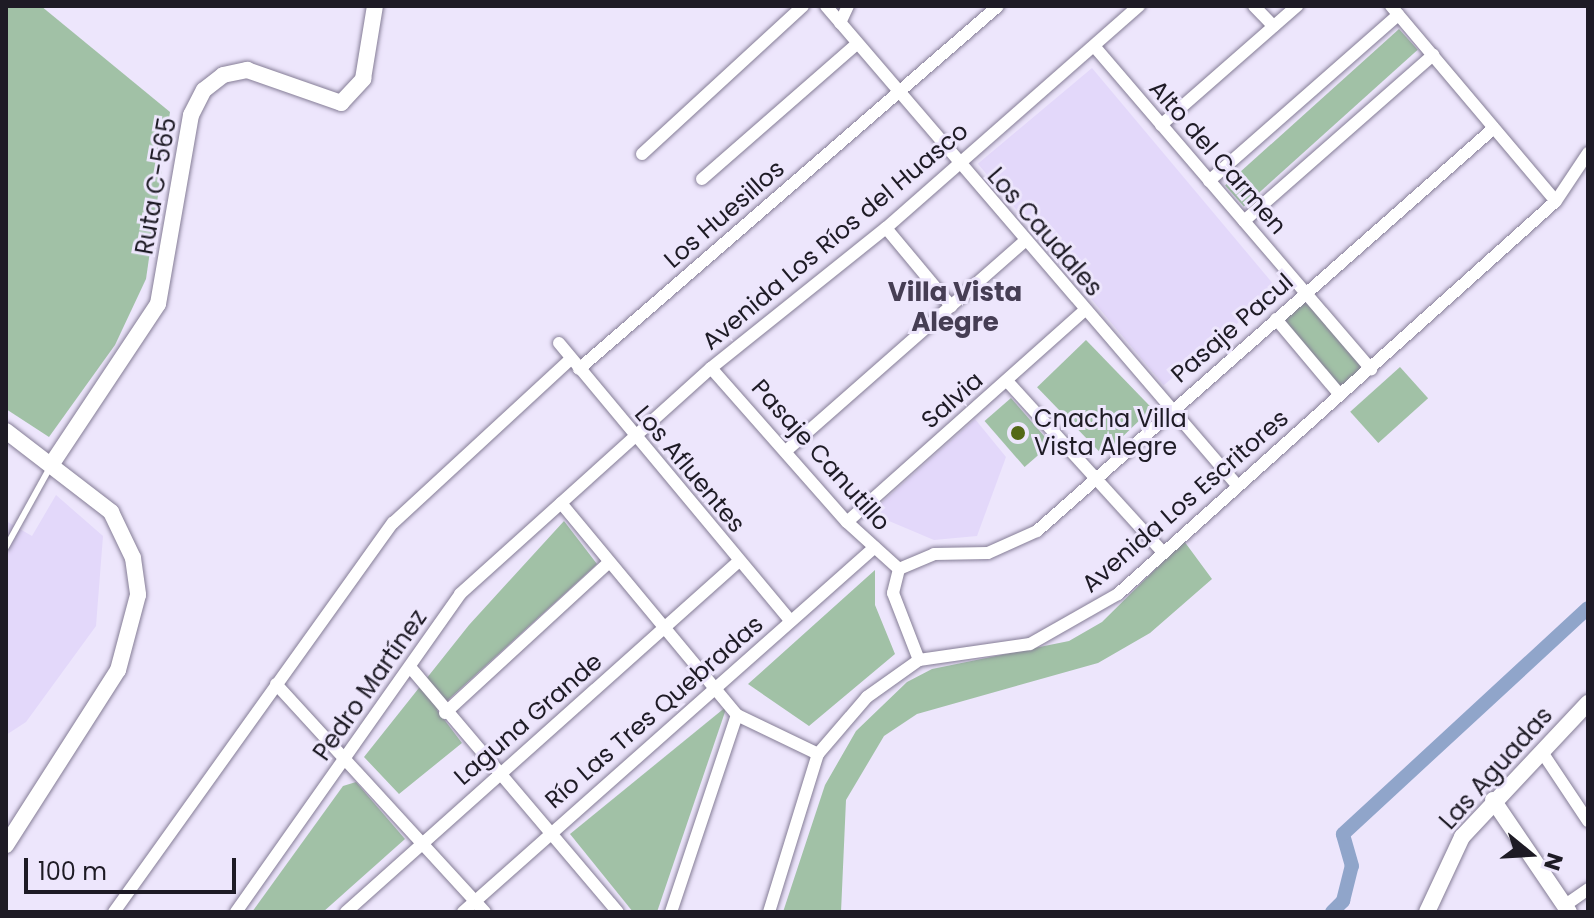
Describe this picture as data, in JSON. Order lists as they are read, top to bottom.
{
  "streets": {
    "main road": ["Ruta C-565", "Las Aguadas"],
    "street": [
      "Alto del Carmen",
      "Los Huesillos",
      "Los Caudales",
      "Avenida Los Ríos del Huasco",
      "Pasaje Pacul",
      "Salvia",
      "Pasaje Canutillo",
      "Los Afluentes",
      "Avenida Los Escritores",
      "Pedro Martínez",
      "Río Las Tres Quebradas",
      "Laguna Grande"
    ]
  },
  "crossings": [
    ["Alto del Carmen", "Avenida Los Ríos del Huasco"],
    ["Alto del Carmen", "Pasaje Pacul"],
    ["Alto del Carmen", "Avenida Los Escritores"],
    ["Los Huesillos", "Los Caudales"],
    ["Los Huesillos", "Los Afluentes"],
    ["Los Caudales", "Avenida Los Ríos del Huasco"],
    ["Los Caudales", "Pasaje Pacul"],
    ["Los Caudales", "Salvia"],
    ["Los Caudales", "Avenida Los Escritores"],
    ["Avenida Los Ríos del Huasco", "Pasaje Canutillo"],
    ["Avenida Los Ríos del Huasco", "Los Afluentes"],
    ["Avenida Los Ríos del Huasco", "Pedro Martínez"],
    ["Pasaje Pacul", "Pasaje Canutillo"],
    ["Salvia", "Pasaje Canutillo"],
    ["Pasaje Canutillo", "Río Las Tres Quebradas"],
    ["Los Afluentes", "Río Las Tres Quebradas"],
    ["Los Afluentes", "Laguna Grande"]
  ],
  "districts": ["Villa Vista Alegre"],
  "places": ["Cnacha Villa Vista Alegre"],
  "scale_bar": "100 m",
  "north": "right"
}
